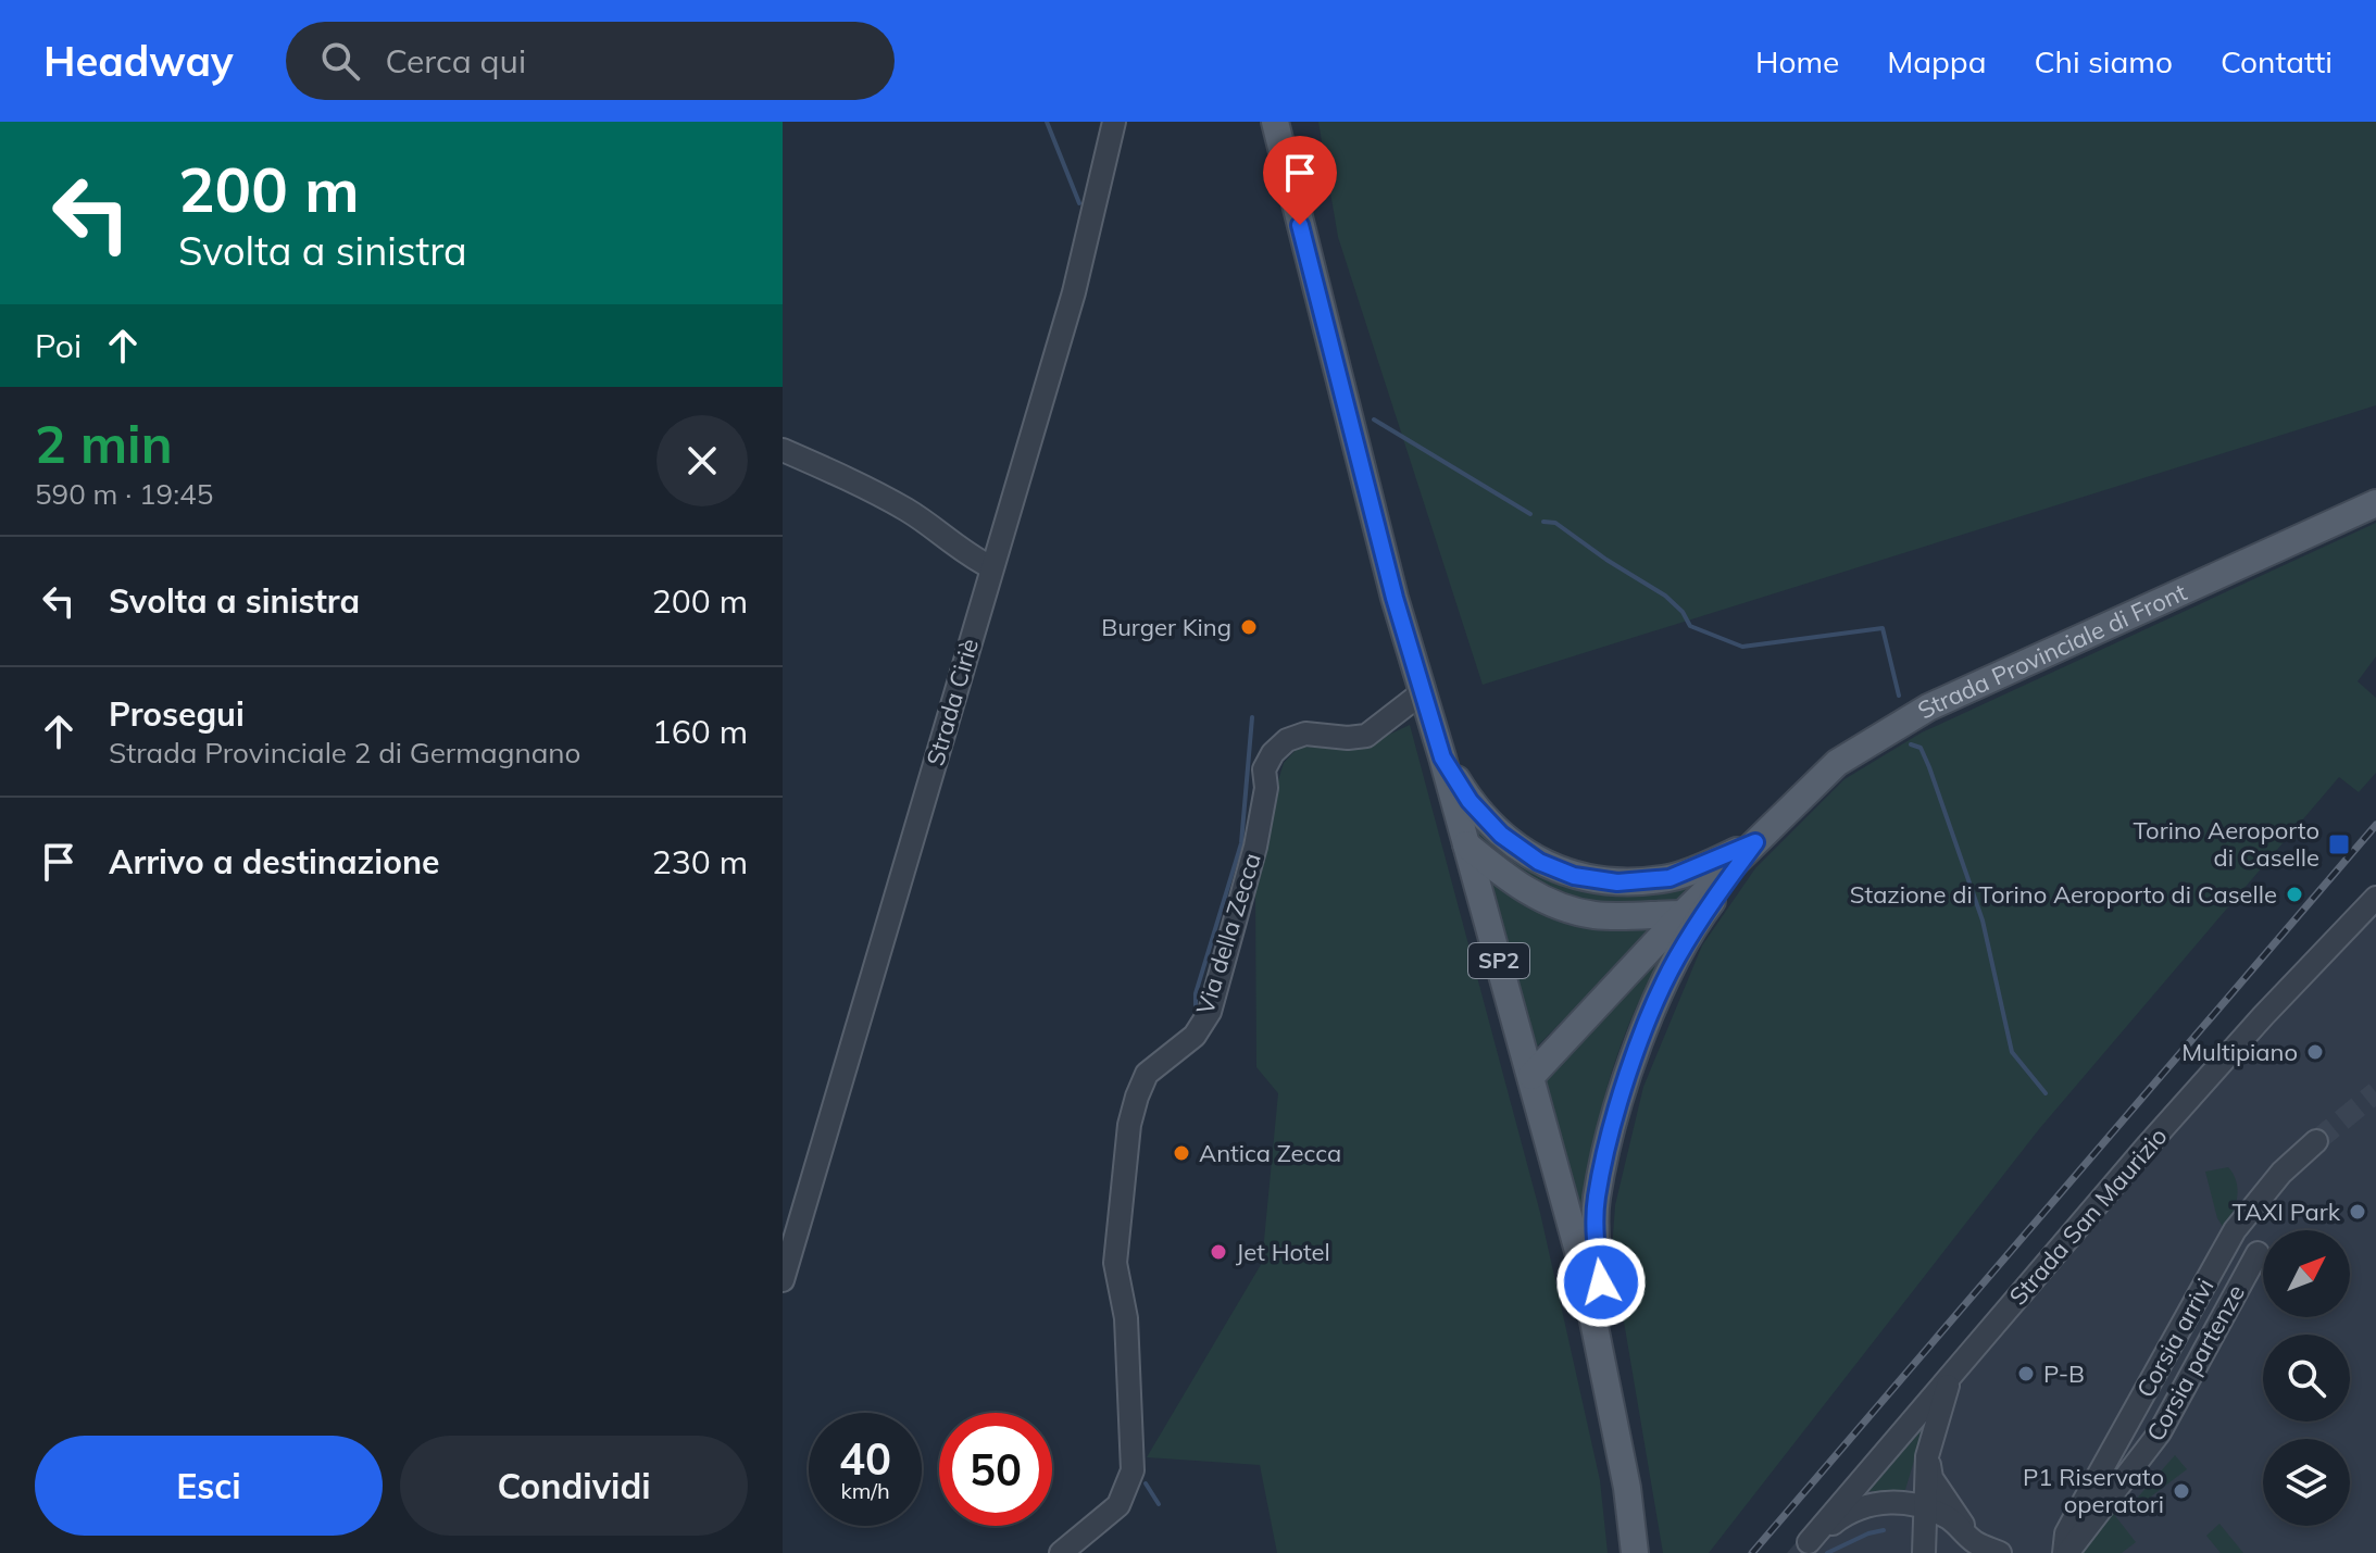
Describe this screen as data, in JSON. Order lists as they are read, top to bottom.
{
  "streets": {
    "main road": ["Strada Provinciale di Front", "SP2"],
    "street": [
      "Strada Ciriè",
      "Via della Zecca",
      "Strada San Maurizio",
      "Corsia arrivi",
      "Corsia partenze"
    ]
  },
  "crossings": [
    ["Via della Zecca", "SP2"],
    ["Corsia arrivi", "Corsia partenze"]
  ],
  "places": {
    "other": [
      "Burger King",
      "Stazione di Torino Aeroporto di Caselle",
      "Multipiano",
      "Antica Zecca",
      "TAXI Park",
      "Jet Hotel",
      "P-B",
      "P1 Riservato operatori"
    ],
    "transit": ["Torino Aeroporto di Caselle"]
  },
  "north": "top right",
  "page": {
    "header": "Headway",
    "search": "Cerca qui",
    "nav": [
      "Home",
      "Mappa",
      "Chi siamo",
      "Contatti"
    ],
    "turn": ["200 m", "Svolta a sinistra"],
    "then": "Poi",
    "heading": ["2 min", "590 m · 19:45"],
    "list": [
      {
        "name": "Svolta a sinistra",
        "value": "200 m"
      },
      {
        "name": "Prosegui",
        "note": "Strada Provinciale 2 di Germagnano",
        "value": "160 m"
      },
      {
        "name": "Arrivo a destinazione",
        "value": "230 m"
      }
    ],
    "speed": "40 km/h",
    "limit": "50",
    "buttons": ["Esci", "Condividi"]
  }
}
